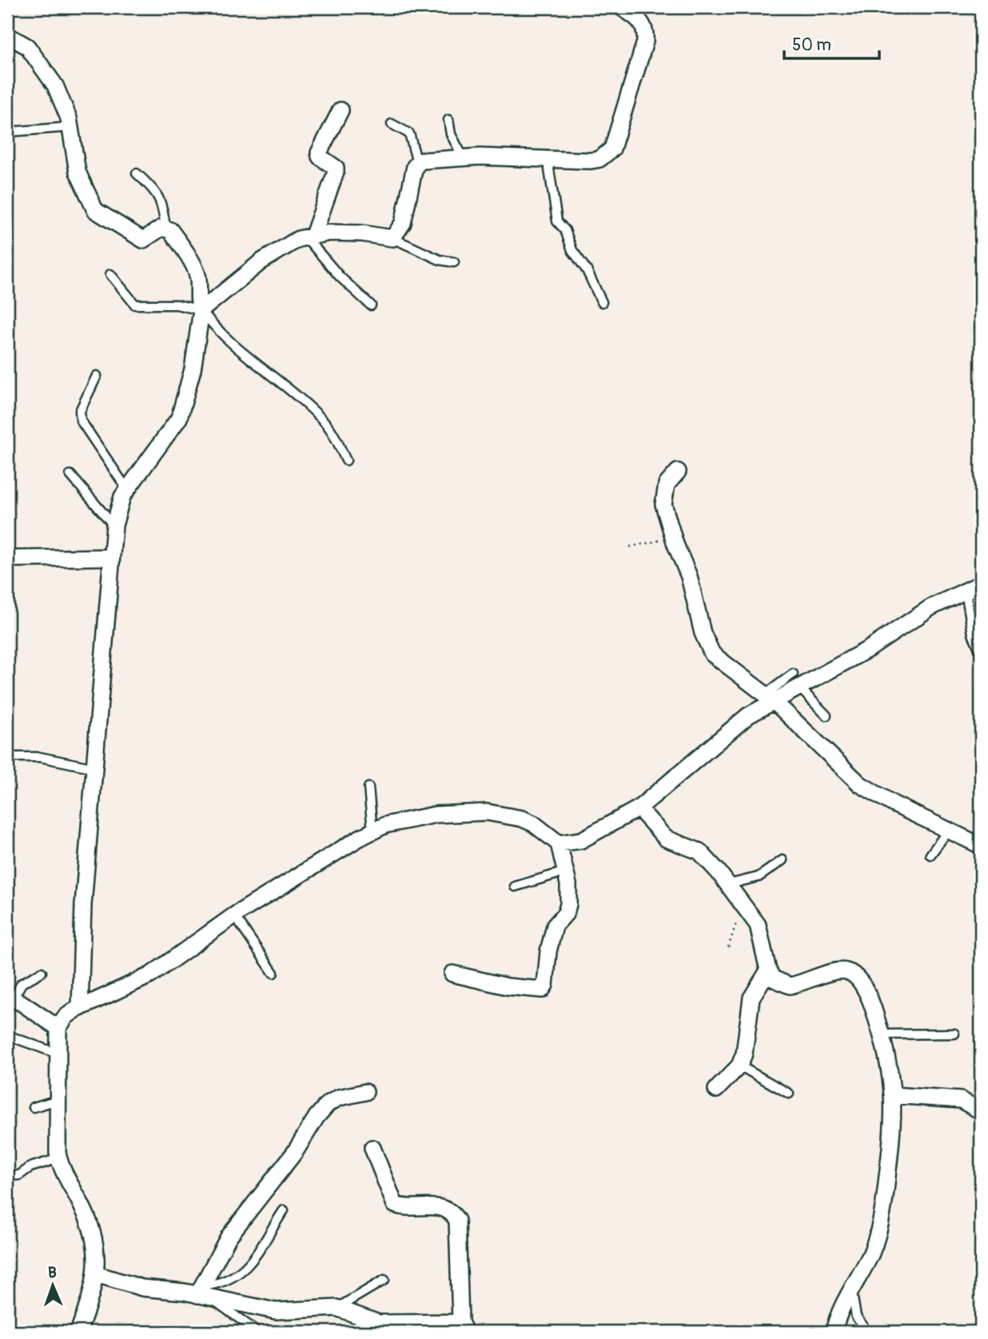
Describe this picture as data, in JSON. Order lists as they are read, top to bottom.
{
  "scale_bar": "50 m",
  "north": "top"
}
